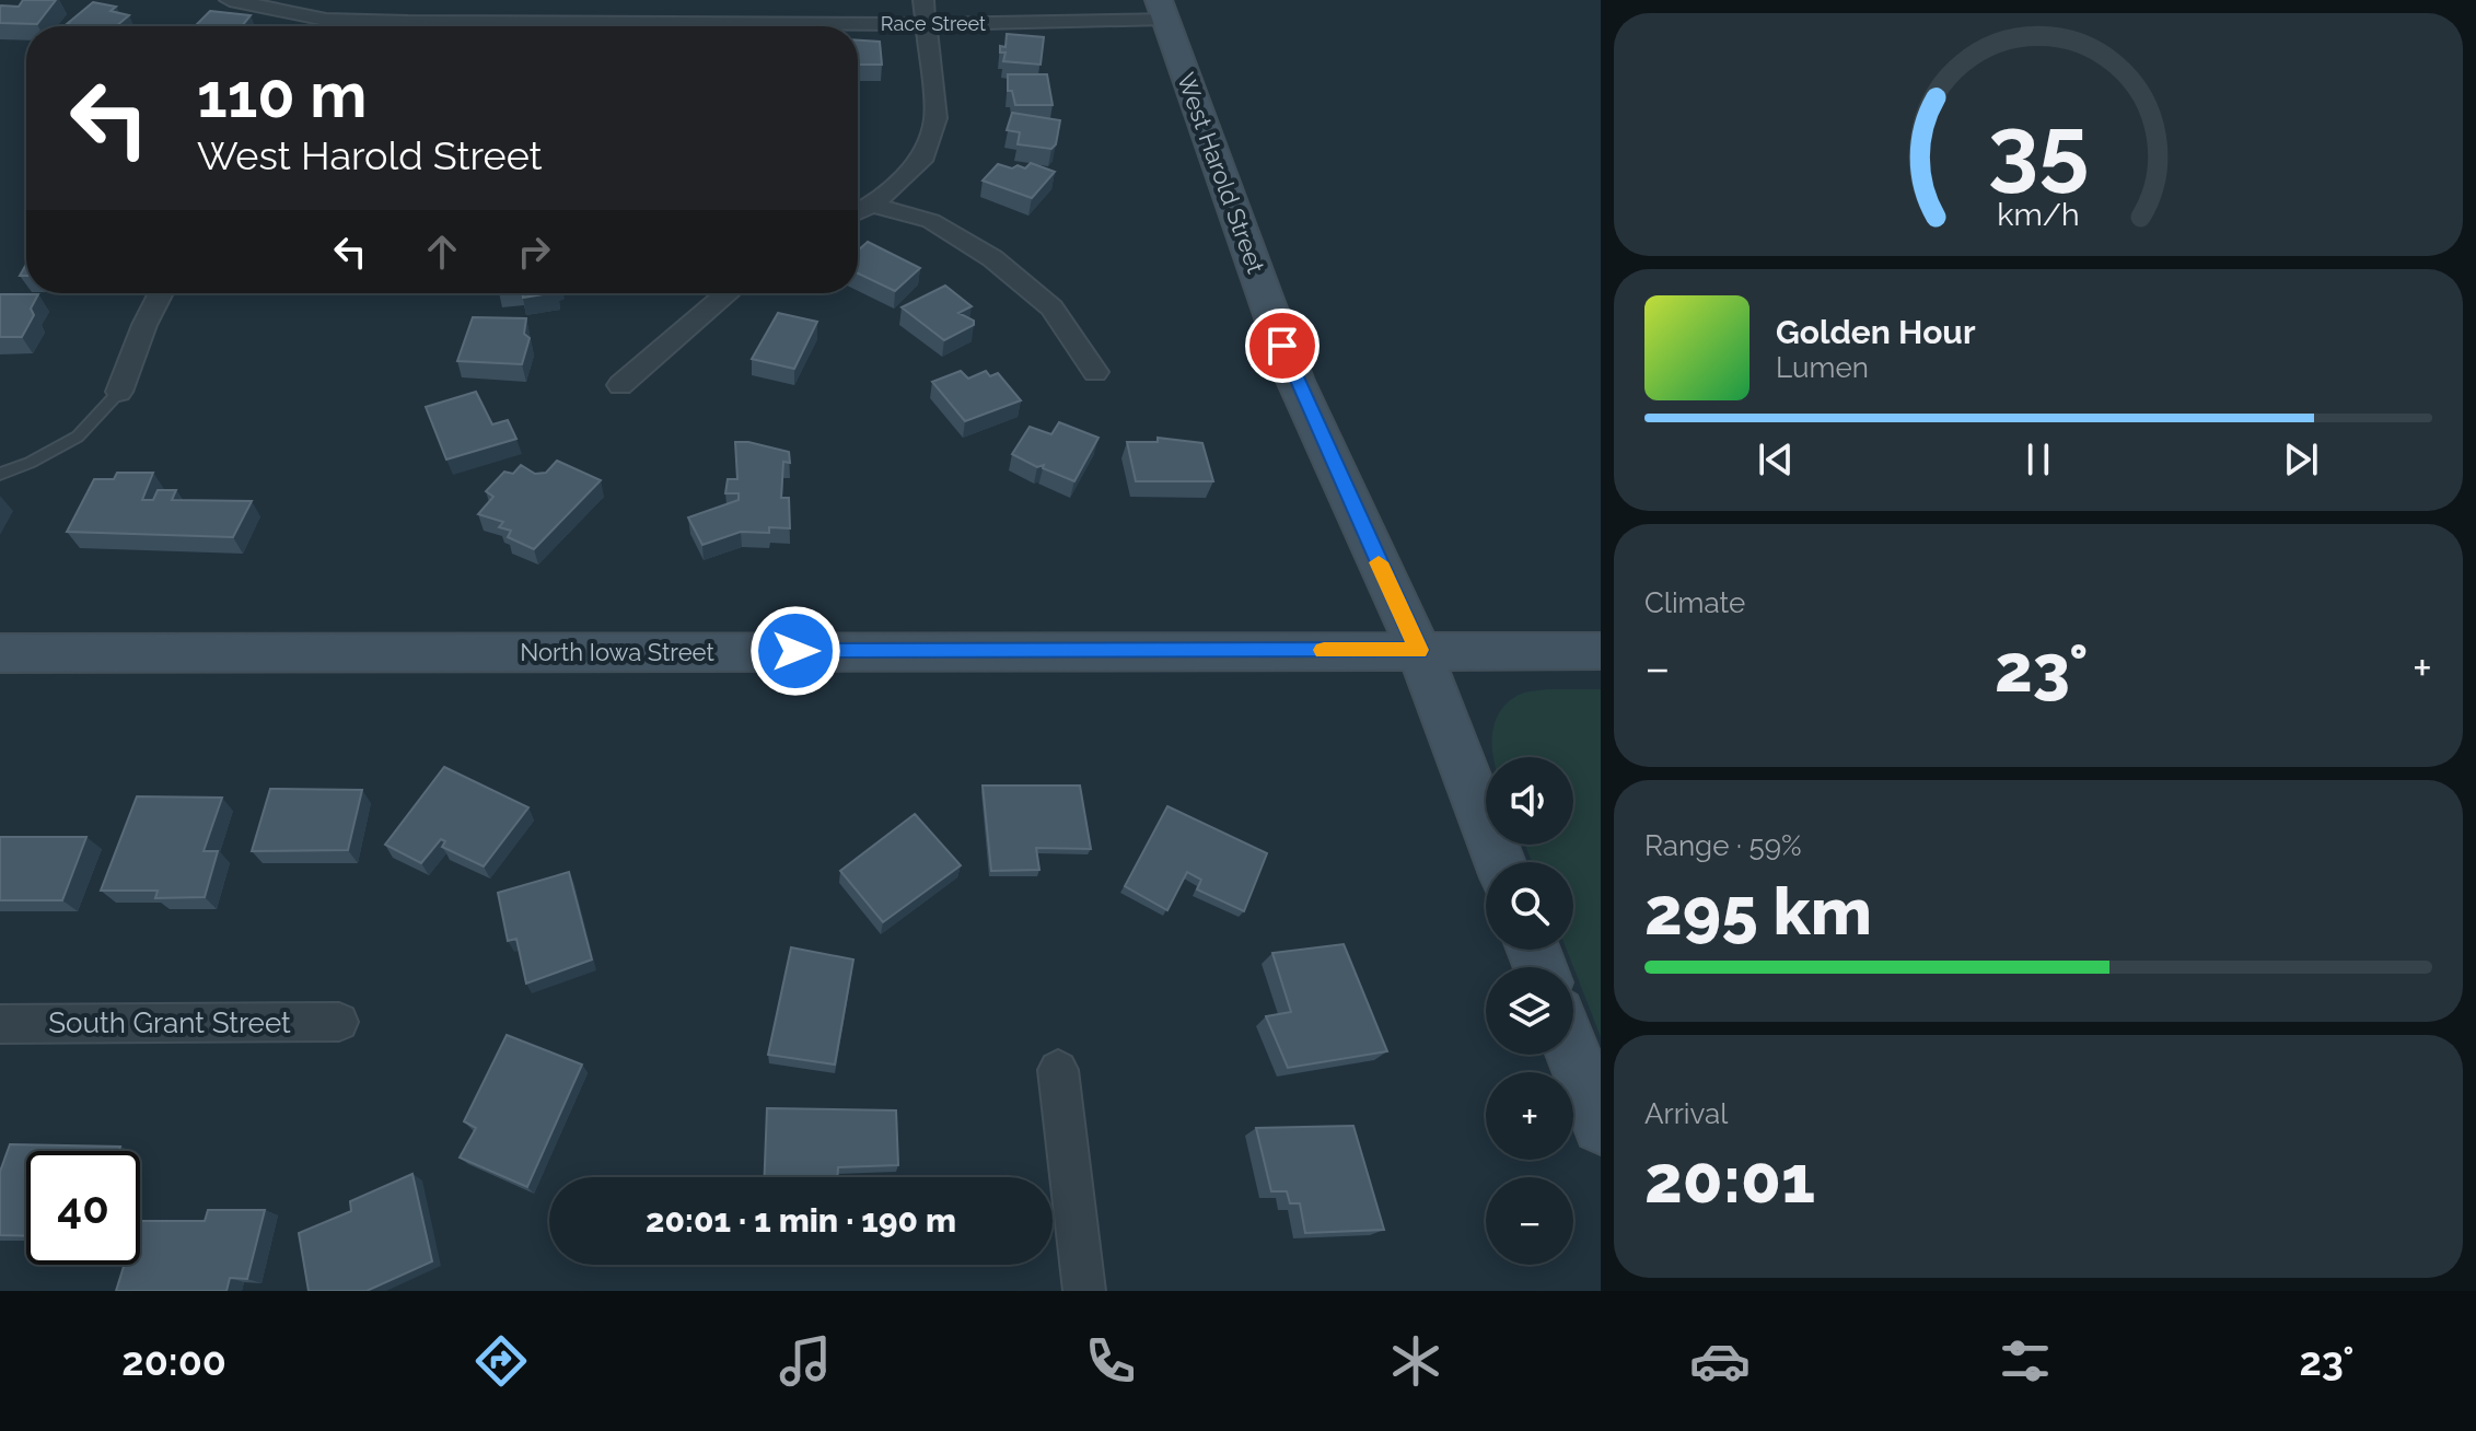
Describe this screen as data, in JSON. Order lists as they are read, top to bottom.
{
  "streets": {
    "main road": ["West Harold Street", "North Iowa Street"],
    "street": ["Race Street", "South Grant Street"]
  },
  "crossings": [
    ["Race Street", "West Harold Street"],
    ["West Harold Street", "North Iowa Street"]
  ],
  "page": {
    "turn": ["110 m", "West Harold Street"],
    "song": ["Golden Hour", "Lumen"],
    "tile": [
      "Climate",
      ["Range · 59%", "295 km"],
      ["Arrival", "20:01"]
    ],
    "heat": ["−", "23°", "+"],
    "map_buttons": ["+", "−"],
    "limit": "40",
    "trip": "20:01 · 1 min · 190 m",
    "tabs": ["20:00", "23°"],
    "gauge": ["35", "km/h"]
  }
}
